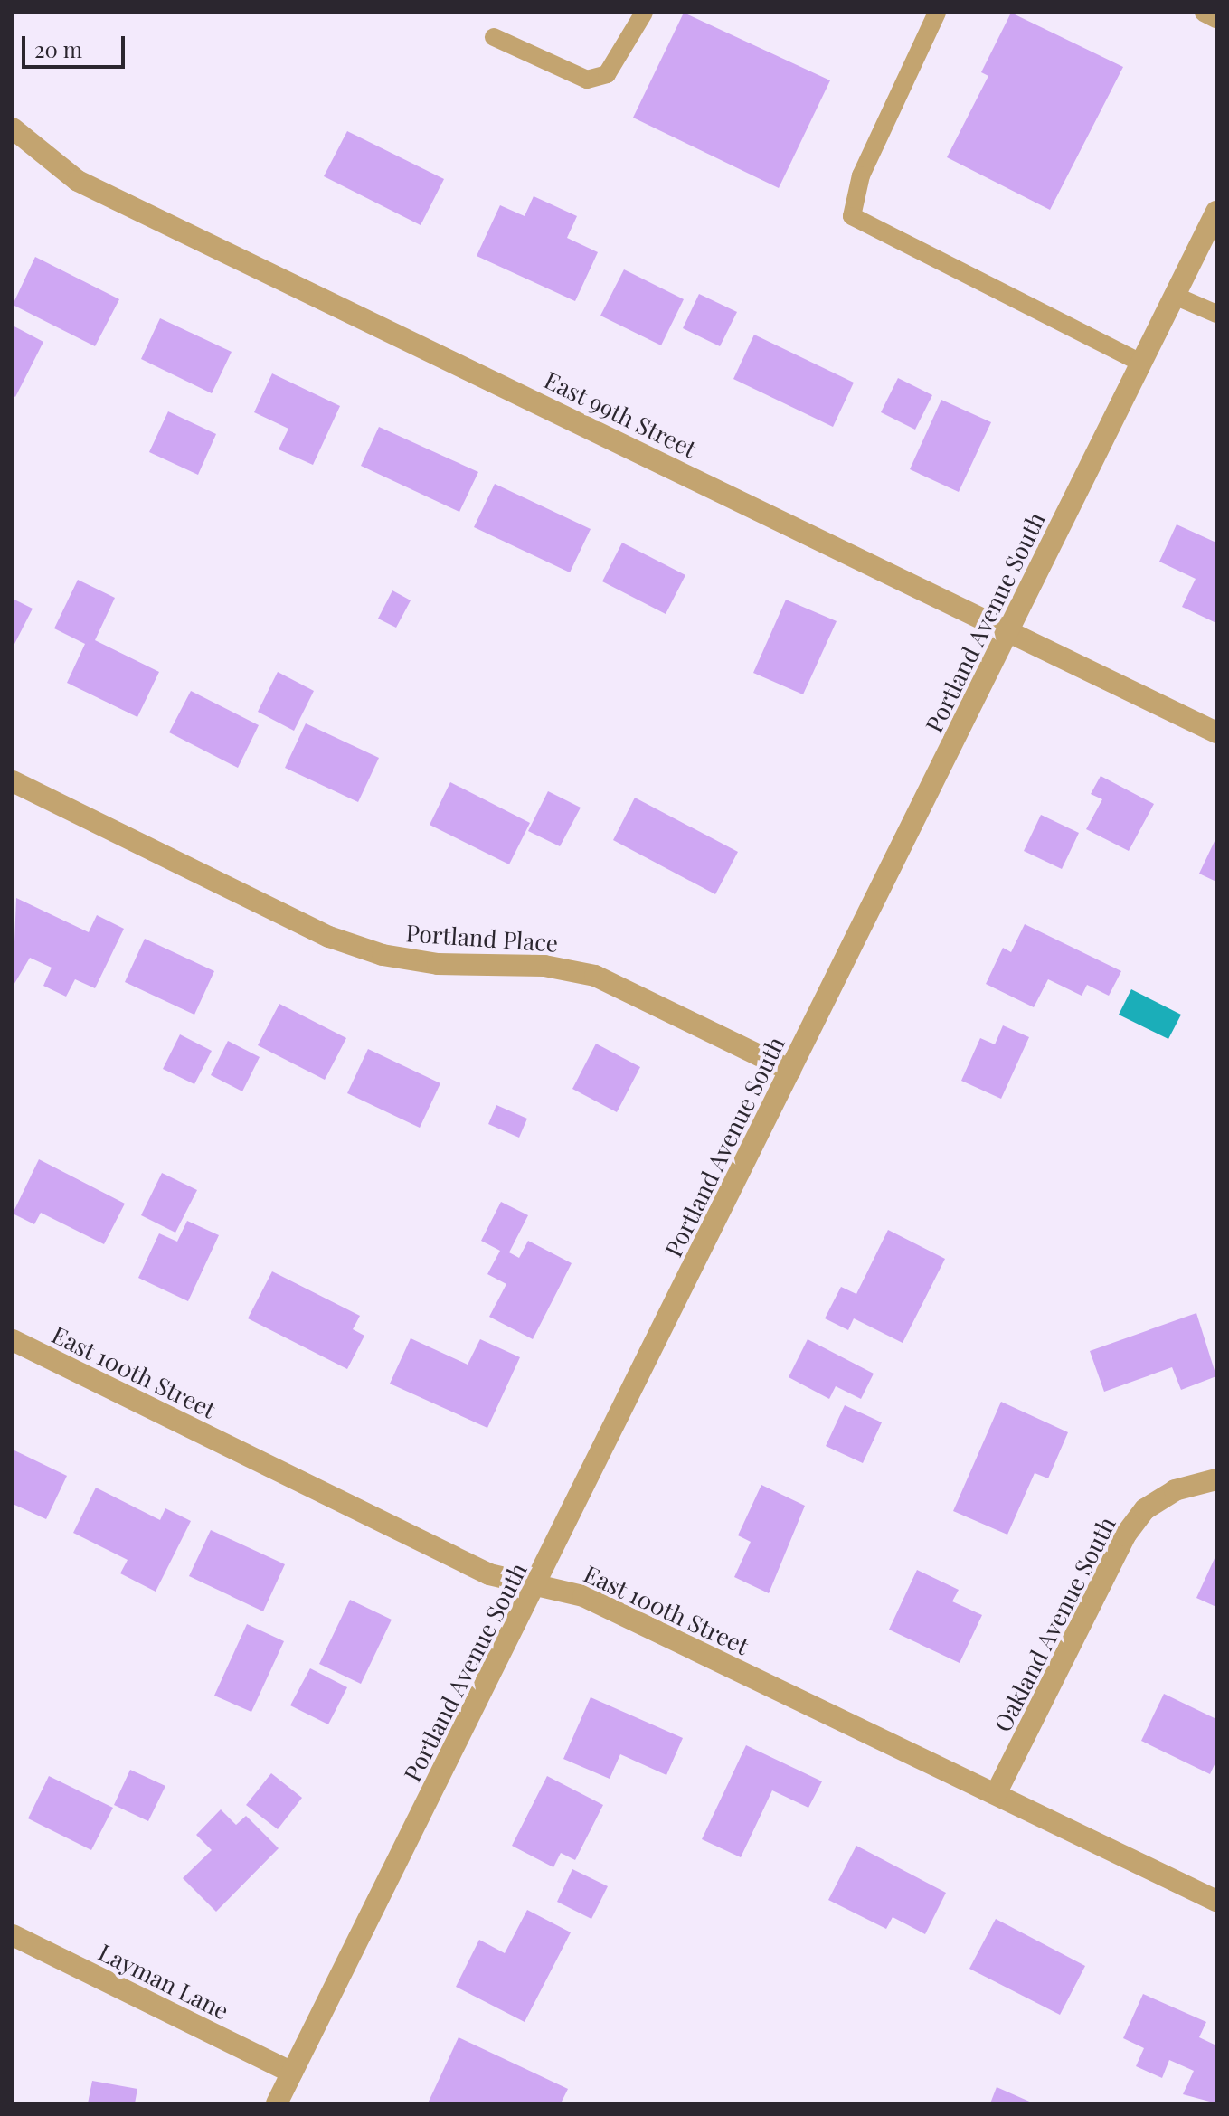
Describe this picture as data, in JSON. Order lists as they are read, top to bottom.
{
  "streets": {
    "street": [
      "East 99th Street",
      "Portland Avenue South",
      "Portland Place",
      "East 100th Street",
      "Oakland Avenue South",
      "Layman Lane"
    ]
  },
  "crossings": [
    ["East 99th Street", "Portland Avenue South"],
    ["Portland Avenue South", "Portland Place"],
    ["Portland Avenue South", "East 100th Street"],
    ["Portland Avenue South", "Layman Lane"],
    ["East 100th Street", "Oakland Avenue South"]
  ],
  "scale_bar": "20 m"
}
